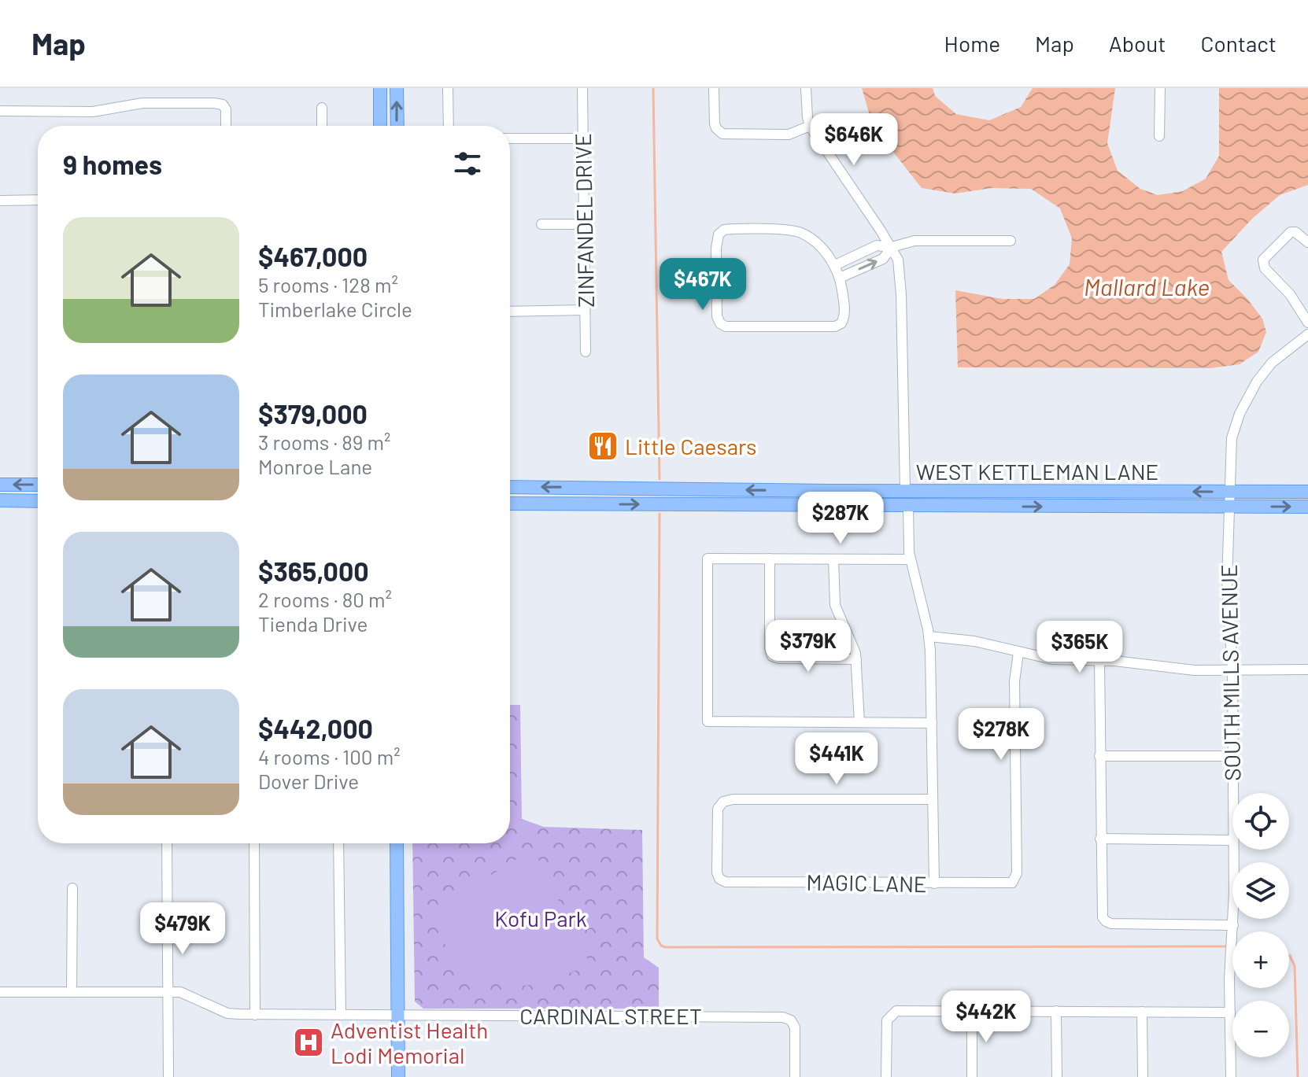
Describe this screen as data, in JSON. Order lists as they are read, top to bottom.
{
  "streets": {
    "main road": ["WEST KETTLEMAN LANE"],
    "street": [
      "ZINFANDEL DRIVE",
      "SOUTH MILLS AVENUE",
      "MAGIC LANE",
      "CARDINAL STREET"
    ]
  },
  "crossings": [
    ["WEST KETTLEMAN LANE", "SOUTH MILLS AVENUE"]
  ],
  "water": ["Mallard Lake"],
  "parks": ["Kofu Park"],
  "places": {
    "restaurant": ["Little Caesars"],
    "hospital": ["Adventist Health Lodi Memorial"]
  },
  "page": {
    "header": "Map",
    "nav": [
      "Home",
      "Map",
      "About",
      "Contact"
    ],
    "price": [
      "$646K",
      "$467K",
      "$287K",
      "$379K",
      "$365K",
      "$278K",
      "$441K",
      "$479K",
      "$442K"
    ],
    "heading": "9 homes",
    "list": [
      {
        "name": "$467,000",
        "note": "5 rooms · 128 m² · Timberlake Circle"
      },
      {
        "name": "$379,000",
        "note": "3 rooms · 89 m² · Monroe Lane"
      },
      {
        "name": "$365,000",
        "note": "2 rooms · 80 m² · Tienda Drive"
      },
      {
        "name": "$442,000",
        "note": "4 rooms · 100 m² · Dover Drive"
      }
    ],
    "map_buttons": ["+", "−"]
  }
}
